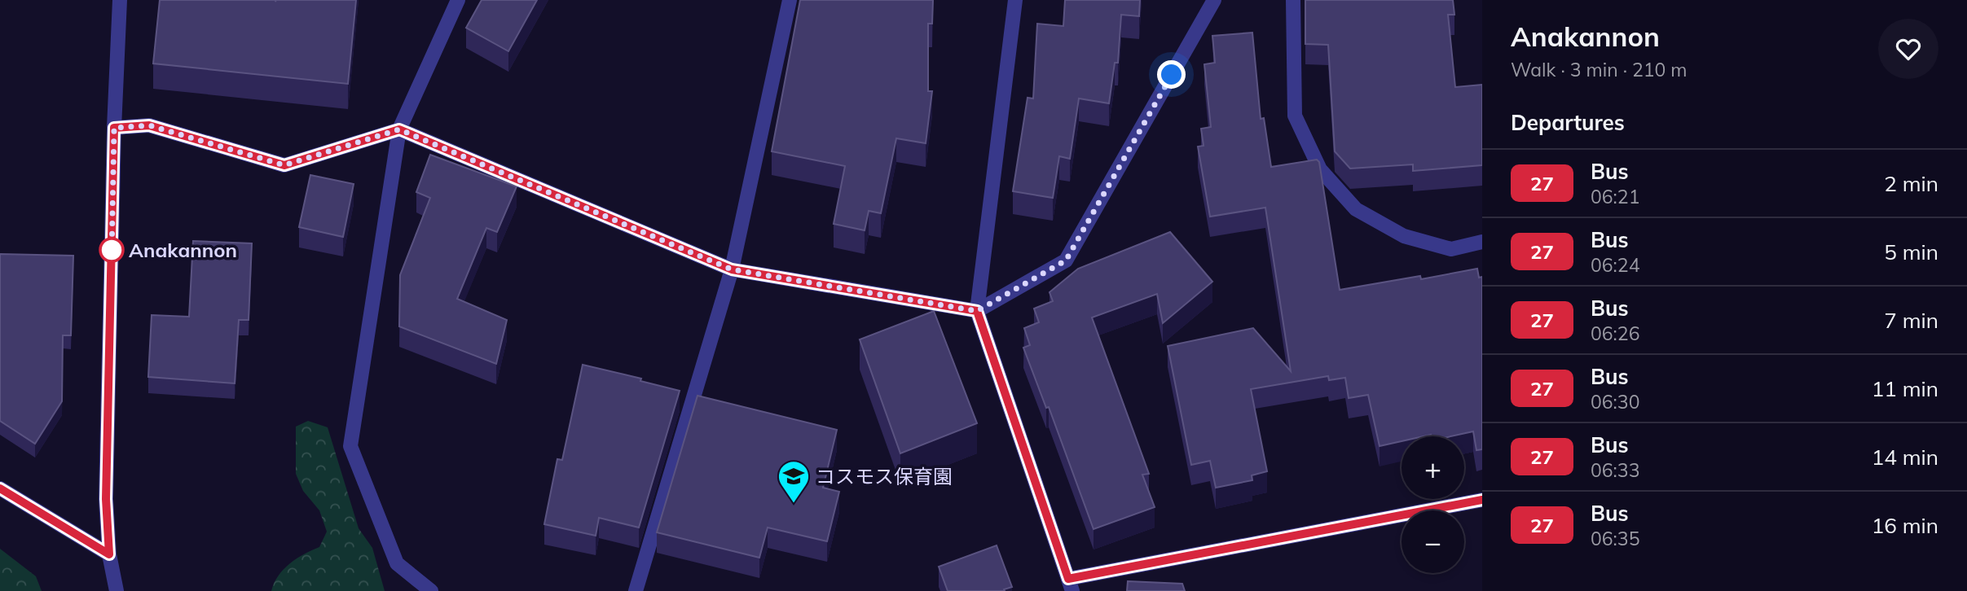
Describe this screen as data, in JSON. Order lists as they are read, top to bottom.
{
  "places": {
    "other": ["Anakannon"],
    "school or university": ["コスモス保育園"]
  },
  "lines": ["bus line 27"],
  "page": {
    "heading": [
      ["Anakannon", "Walk · 3 min · 210 m"],
      "Departures"
    ],
    "list": [
      {
        "mark": "27",
        "name": "Bus",
        "note": "06:21",
        "value": "2 min"
      },
      {
        "mark": "27",
        "name": "Bus",
        "note": "06:24",
        "value": "5 min"
      },
      {
        "mark": "27",
        "name": "Bus",
        "note": "06:26",
        "value": "7 min"
      },
      {
        "mark": "27",
        "name": "Bus",
        "note": "06:30",
        "value": "11 min"
      },
      {
        "mark": "27",
        "name": "Bus",
        "note": "06:33",
        "value": "14 min"
      },
      {
        "mark": "27",
        "name": "Bus",
        "note": "06:35",
        "value": "16 min"
      }
    ],
    "map_buttons": ["+", "−"]
  }
}
